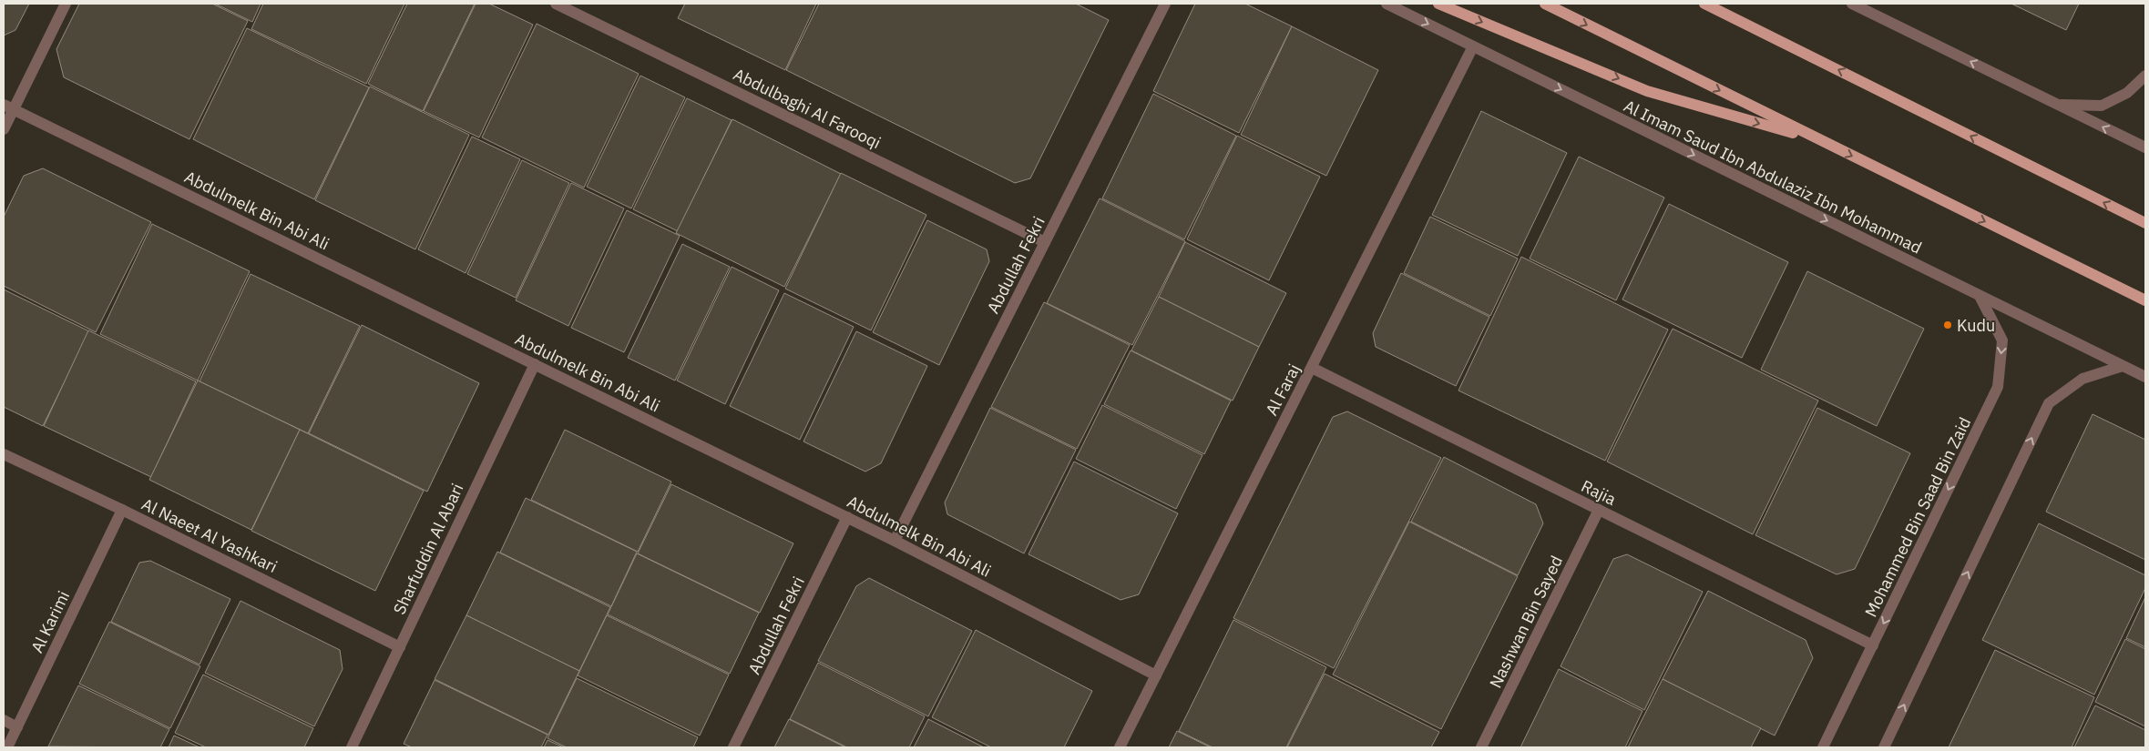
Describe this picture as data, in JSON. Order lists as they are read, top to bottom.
{
  "streets": {
    "street": [
      "Abdulbaghi Al Farooqi",
      "Al Imam Saud Ibn Abdulaziz Ibn Mohammad",
      "Abdulmelk Bin Abi Ali",
      "Abdullah Fekri",
      "Al Faraj",
      "Rajia",
      "Mohammed Bin Saad Bin Zaid",
      "Al Naeet Al Yashkari",
      "Sharfuddin Al Abari",
      "Al Karimi",
      "Nashwan Bin Sayed"
    ]
  },
  "crossings": [
    ["Abdulbaghi Al Farooqi", "Abdullah Fekri"],
    ["Al Imam Saud Ibn Abdulaziz Ibn Mohammad", "Al Faraj"],
    ["Al Imam Saud Ibn Abdulaziz Ibn Mohammad", "Mohammed Bin Saad Bin Zaid"],
    ["Abdulmelk Bin Abi Ali", "Abdullah Fekri"],
    ["Abdulmelk Bin Abi Ali", "Al Faraj"],
    ["Abdulmelk Bin Abi Ali", "Sharfuddin Al Abari"],
    ["Al Faraj", "Rajia"],
    ["Rajia", "Mohammed Bin Saad Bin Zaid"],
    ["Rajia", "Nashwan Bin Sayed"],
    ["Al Naeet Al Yashkari", "Sharfuddin Al Abari"],
    ["Al Naeet Al Yashkari", "Al Karimi"]
  ],
  "one_way": ["Al Imam Saud Ibn Abdulaziz Ibn Mohammad"],
  "places": ["Kudu"]
}
